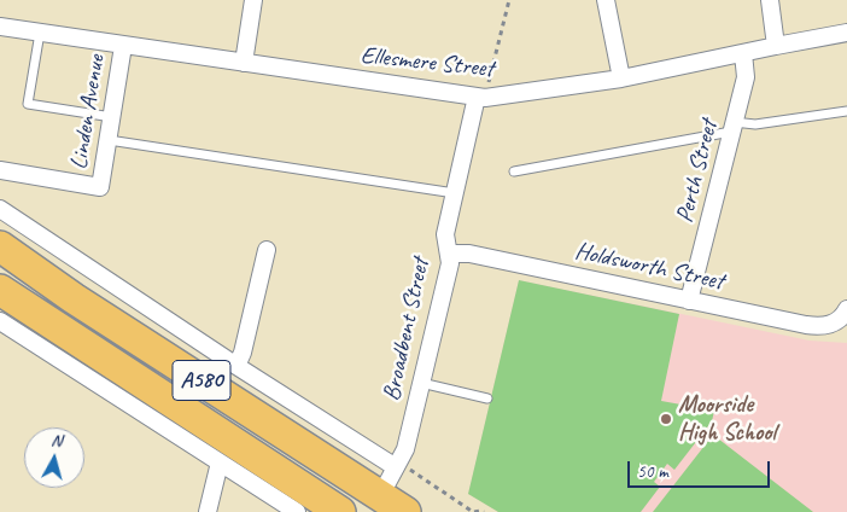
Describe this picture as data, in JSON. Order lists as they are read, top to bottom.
{
  "streets": {
    "highway": ["A580"],
    "street": [
      "Ellesmere Street",
      "Linden Avenue",
      "Perth Street",
      "Holdsworth Street",
      "Broadbent Street"
    ]
  },
  "crossings": [
    ["Ellesmere Street", "Linden Avenue"],
    ["Ellesmere Street", "Perth Street"],
    ["Ellesmere Street", "Broadbent Street"],
    ["Perth Street", "Holdsworth Street"],
    ["Holdsworth Street", "Broadbent Street"],
    ["Broadbent Street", "A580"]
  ],
  "places": ["Moorside High School"],
  "scale_bar": "50 m",
  "north": "top"
}
